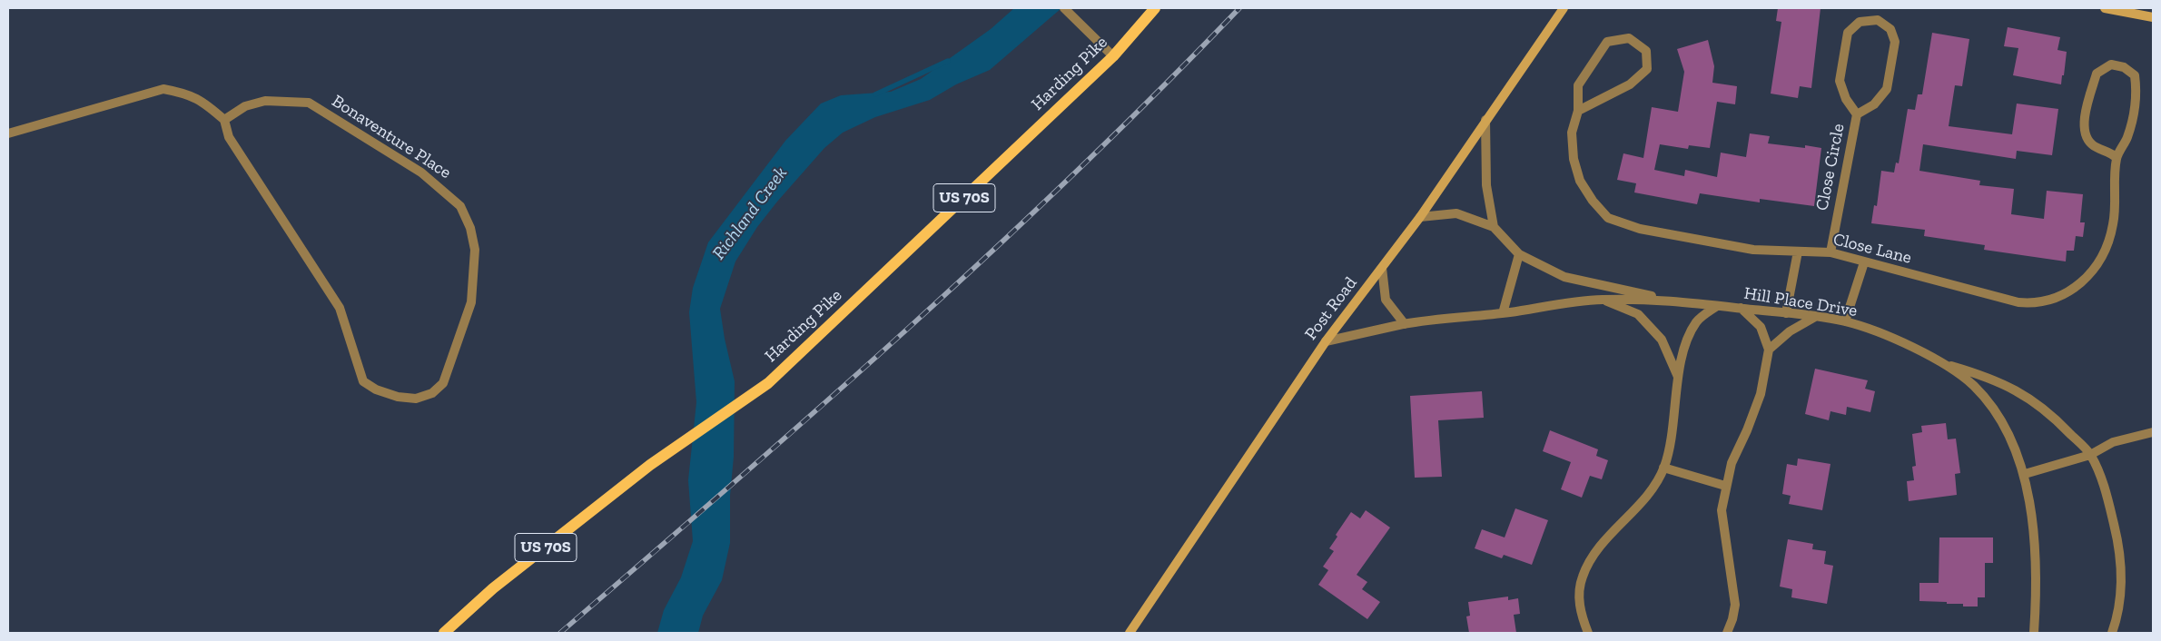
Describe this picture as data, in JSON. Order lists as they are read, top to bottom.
{
  "streets": {
    "main road": ["Harding Pike", "US 70S"],
    "street": [
      "Bonaventure Place",
      "Close Circle",
      "Close Lane",
      "Hill Place Drive",
      "Post Road"
    ]
  },
  "crossings": [
    ["Close Circle", "Close Lane"],
    ["Hill Place Drive", "Post Road"]
  ],
  "water": ["Richland Creek"]
}
